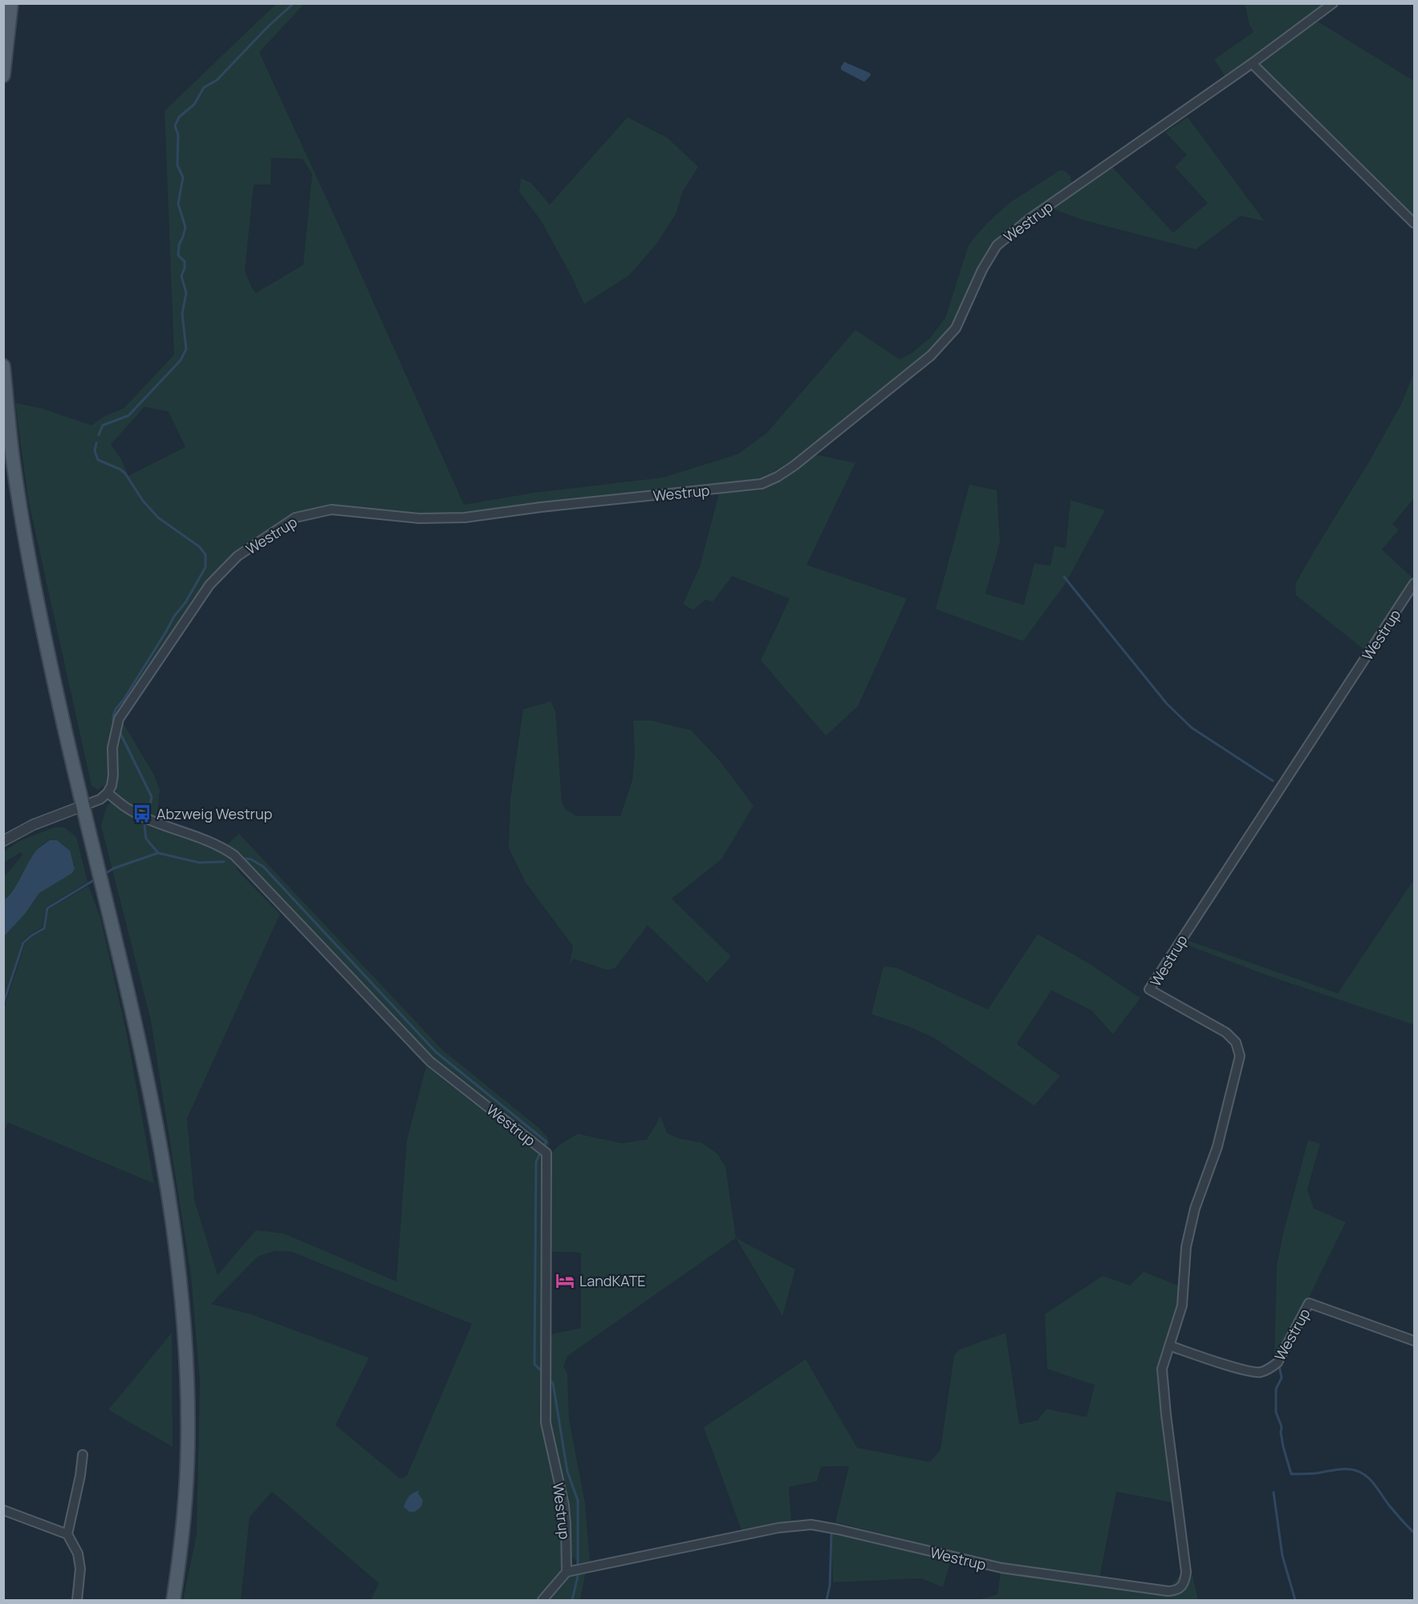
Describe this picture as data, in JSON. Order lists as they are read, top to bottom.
{
  "streets": {
    "street": ["Westrup"]
  },
  "places": {
    "bus stop": ["Abzweig Westrup"],
    "hotel": ["LandKATE"]
  }
}
